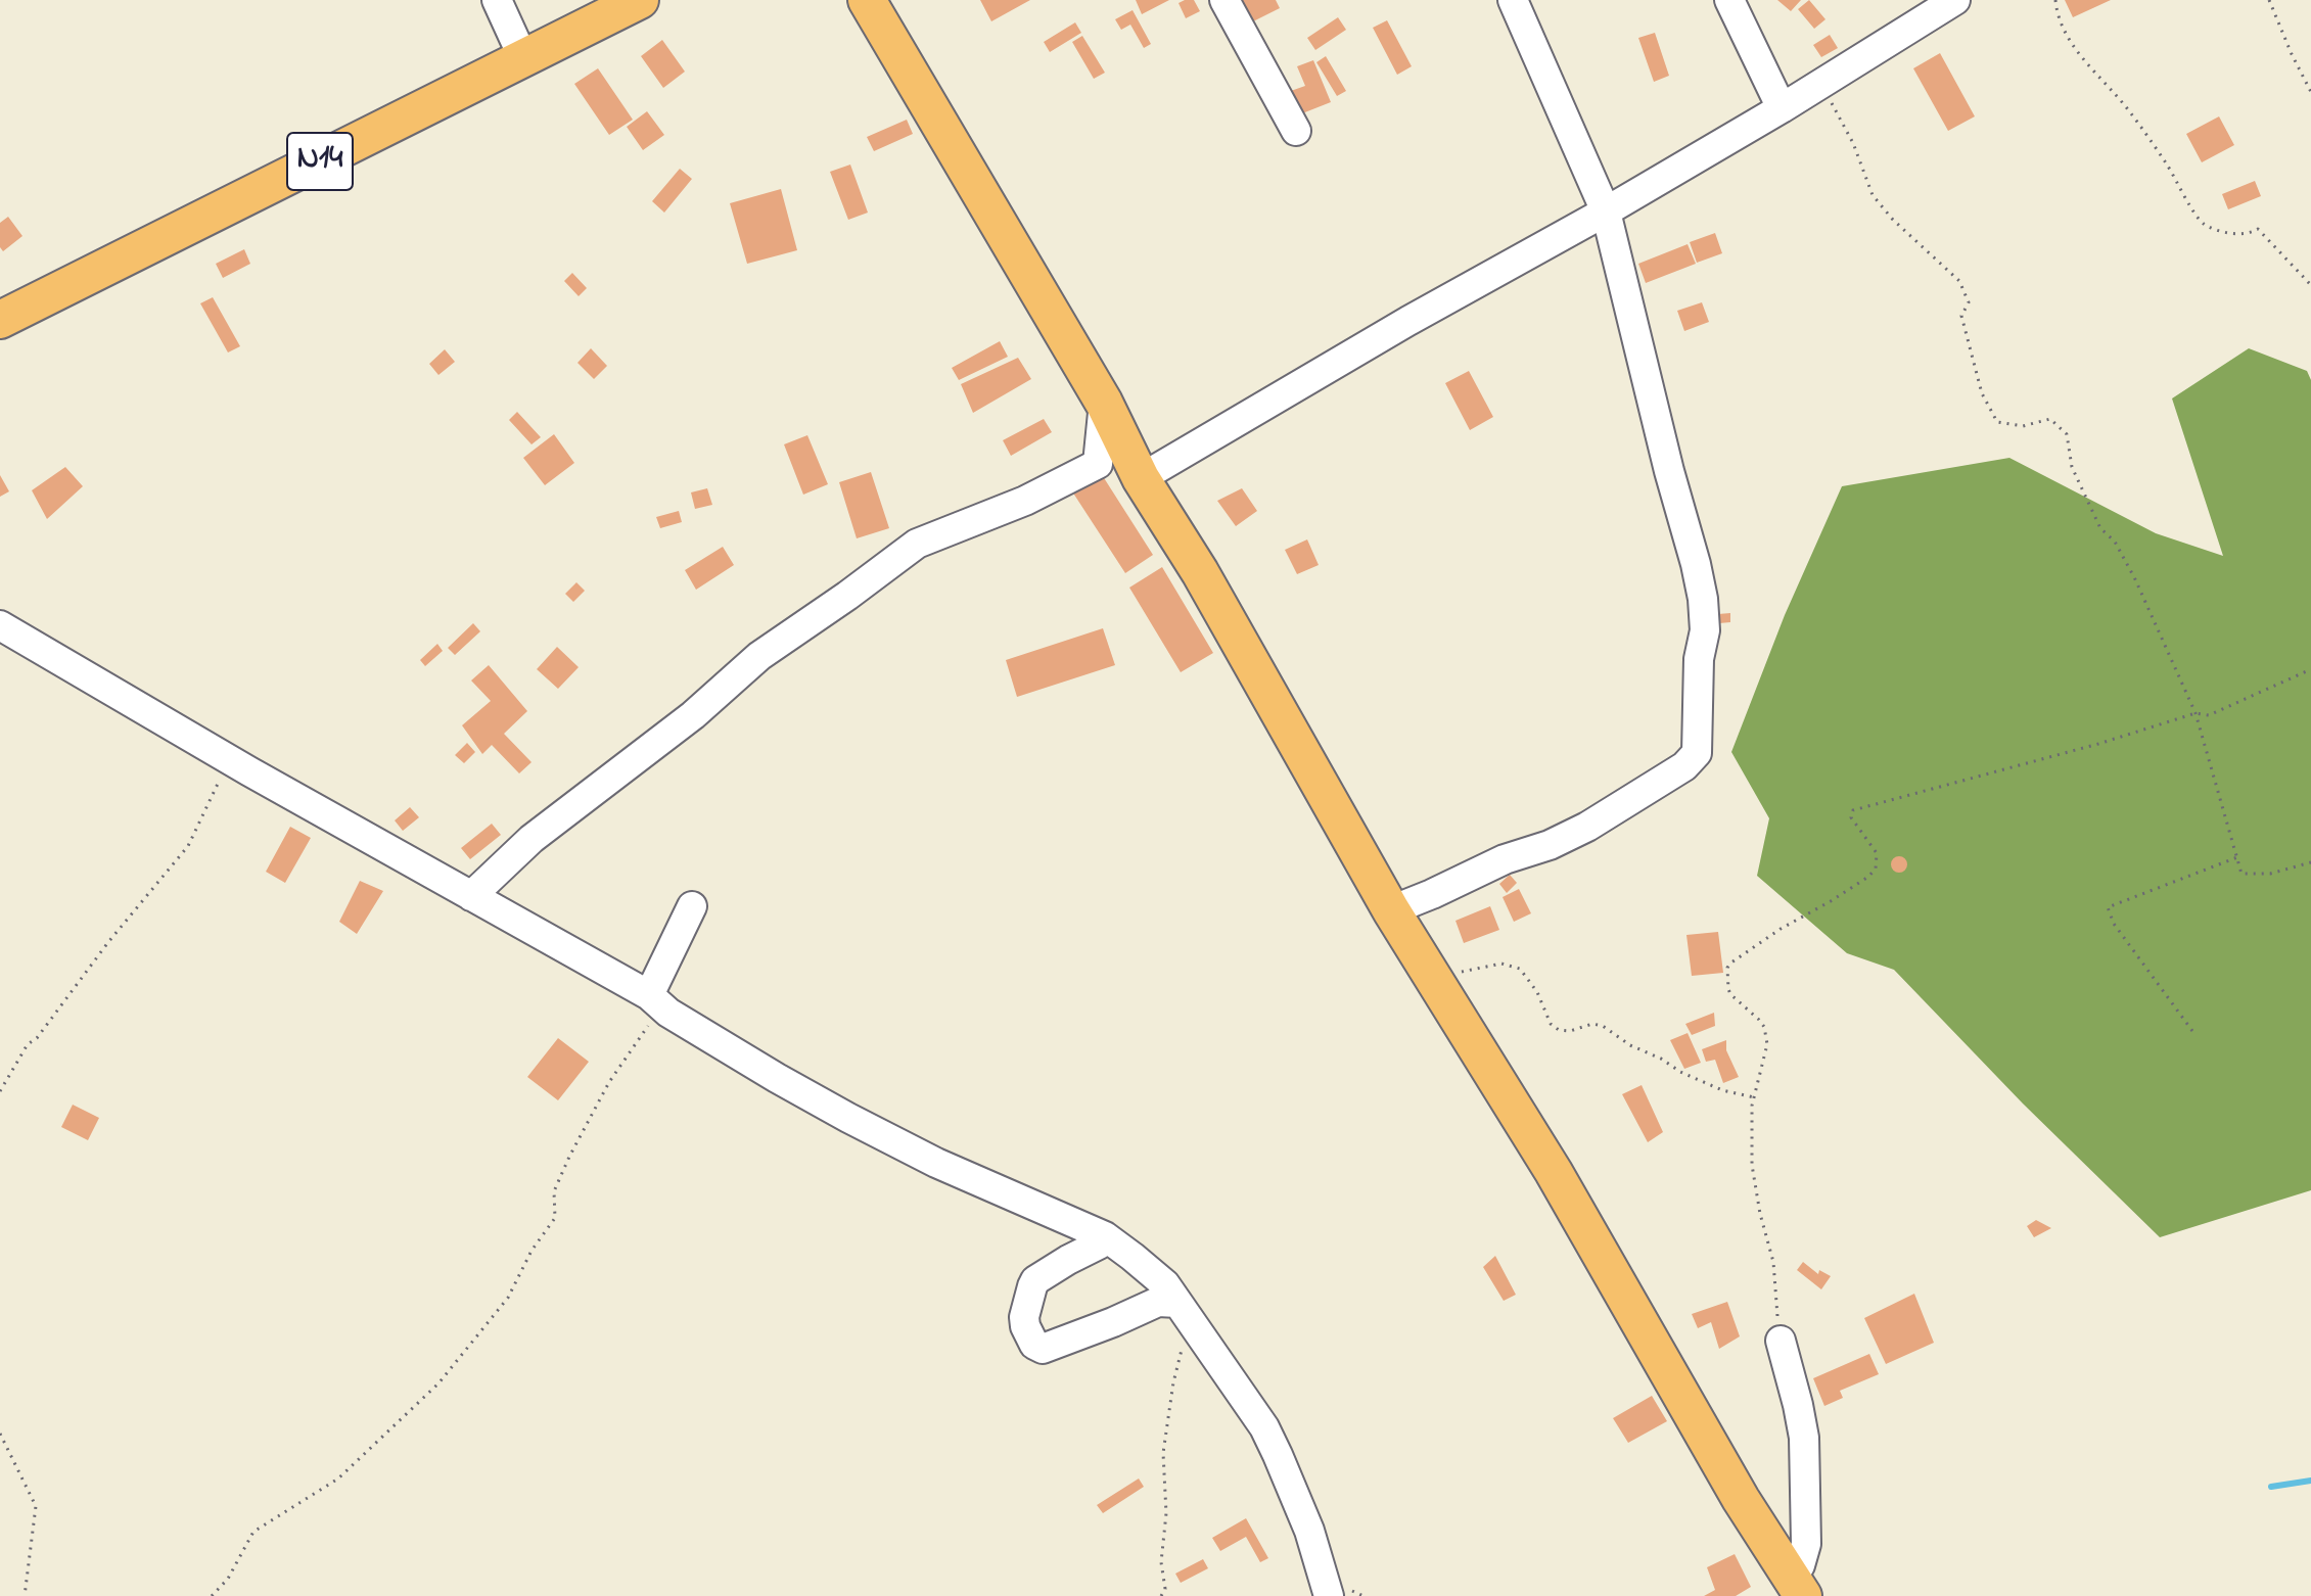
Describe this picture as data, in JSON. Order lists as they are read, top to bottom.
{
  "streets": {
    "main road": ["N14"]
  }
}
